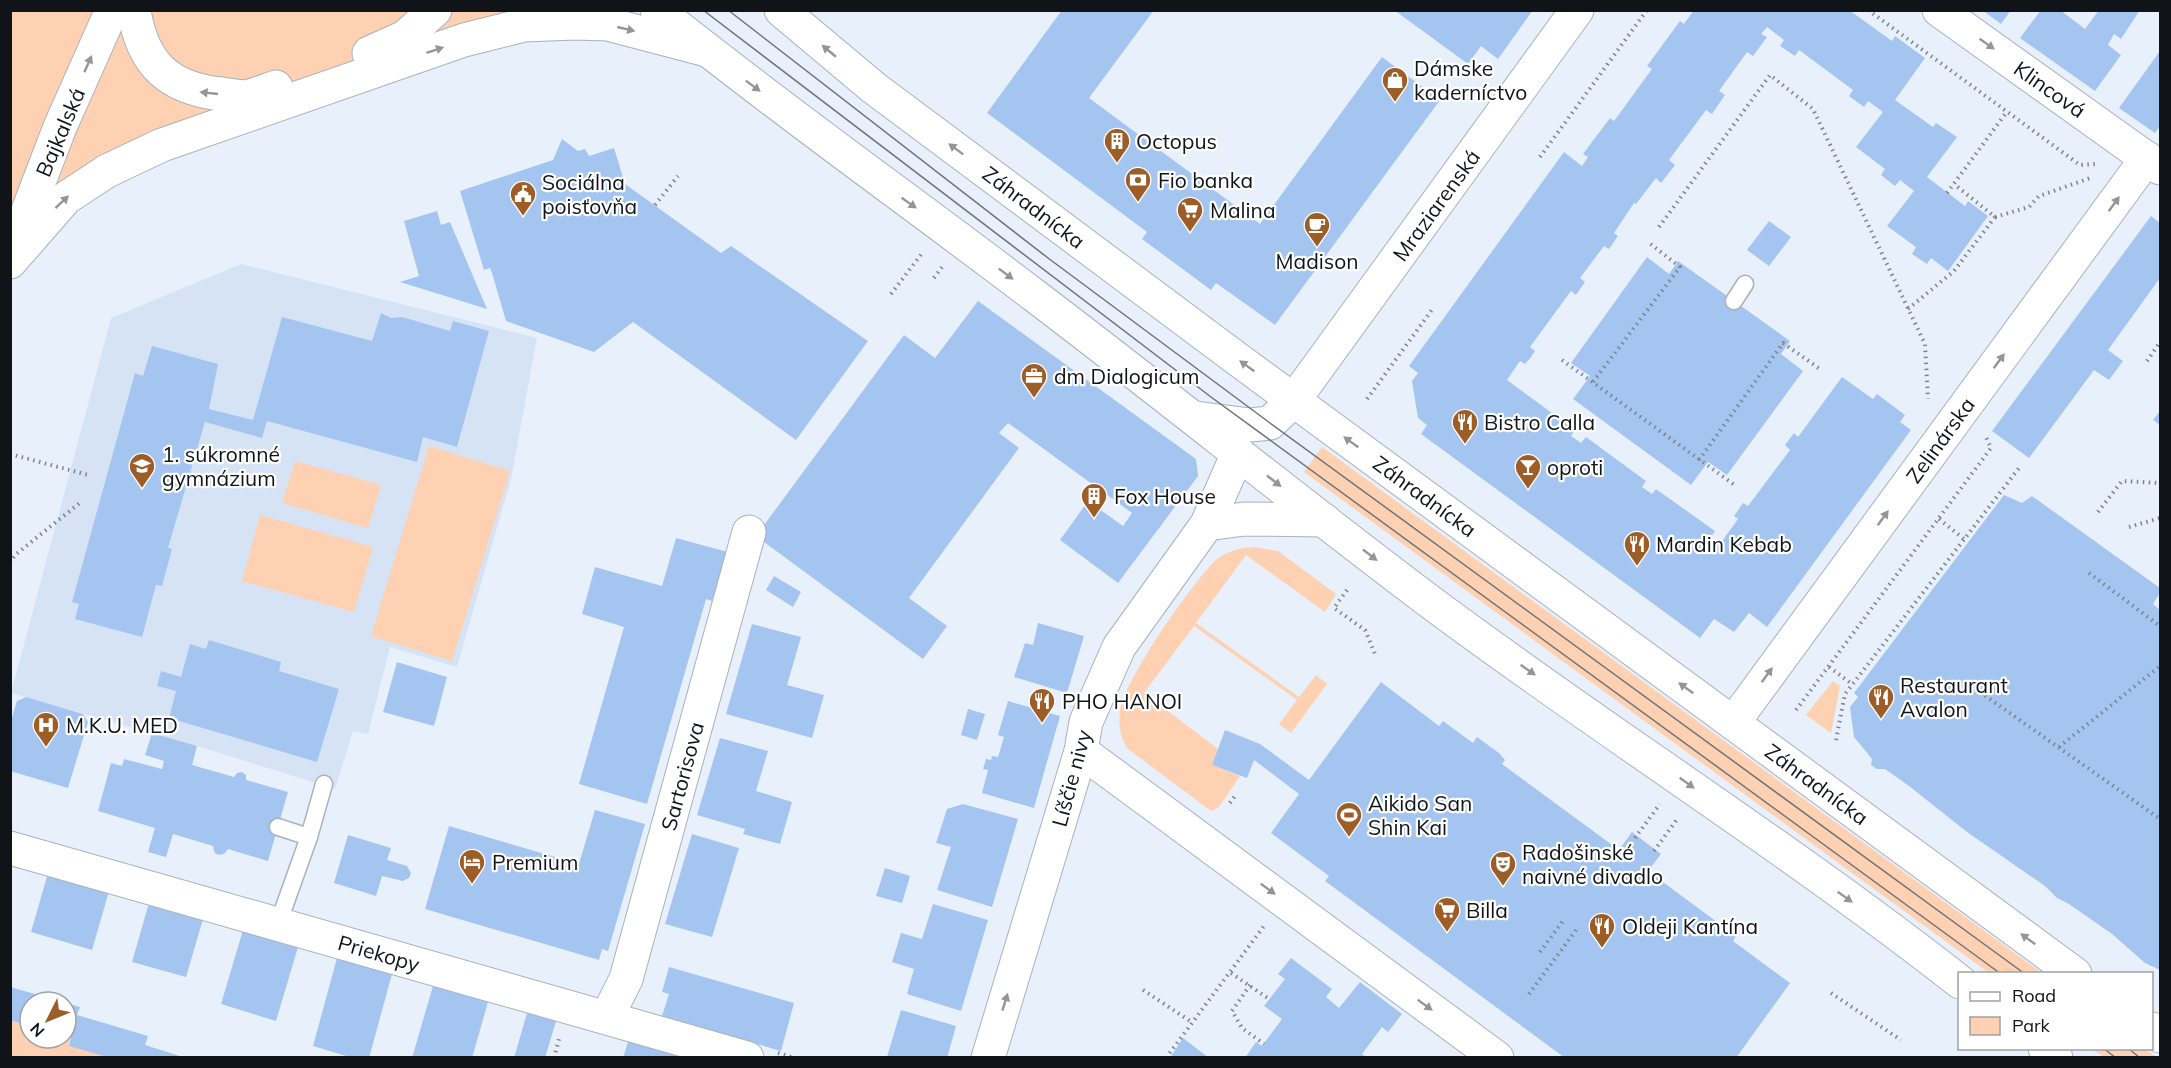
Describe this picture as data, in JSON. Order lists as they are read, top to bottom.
{
  "streets": {
    "street": [
      "Klincová",
      "Bajkalská",
      "Mraziarenská",
      "Záhradnícka",
      "Zelinárska",
      "Sartorisova",
      "Líščie nivy",
      "Priekopy"
    ]
  },
  "crossings": [
    ["Klincová", "Zelinárska"],
    ["Mraziarenská", "Záhradnícka"],
    ["Záhradnícka", "Zelinárska"],
    ["Sartorisova", "Priekopy"]
  ],
  "one_way": [
    "Klincová",
    "Bajkalská",
    "Zelinárska",
    "Líščie nivy"
  ],
  "places": {
    "shop": ["Dámske kaderníctvo"],
    "building": ["Octopus", "Fox House"],
    "bank": ["Fio banka"],
    "public building": ["Sociálna poisťovňa"],
    "supermarket": ["Malina", "Billa"],
    "cafe": ["Madison"],
    "office": ["dm Dialogicum"],
    "restaurant": [
      "Bistro Calla",
      "Mardin Kebab",
      "Restaurant Avalon",
      "PHO HANOI",
      "Oldeji Kantína"
    ],
    "school or university": ["1. súkromné gymnázium"],
    "bar": ["oproti"],
    "hospital": ["M.K.U. MED"],
    "sports": ["Aikido San Shin Kai"],
    "hotel": ["Premium"],
    "theatre": ["Radošinské naivné divadlo"]
  },
  "legend": ["Road", "Park"],
  "north": "bottom left"
}
